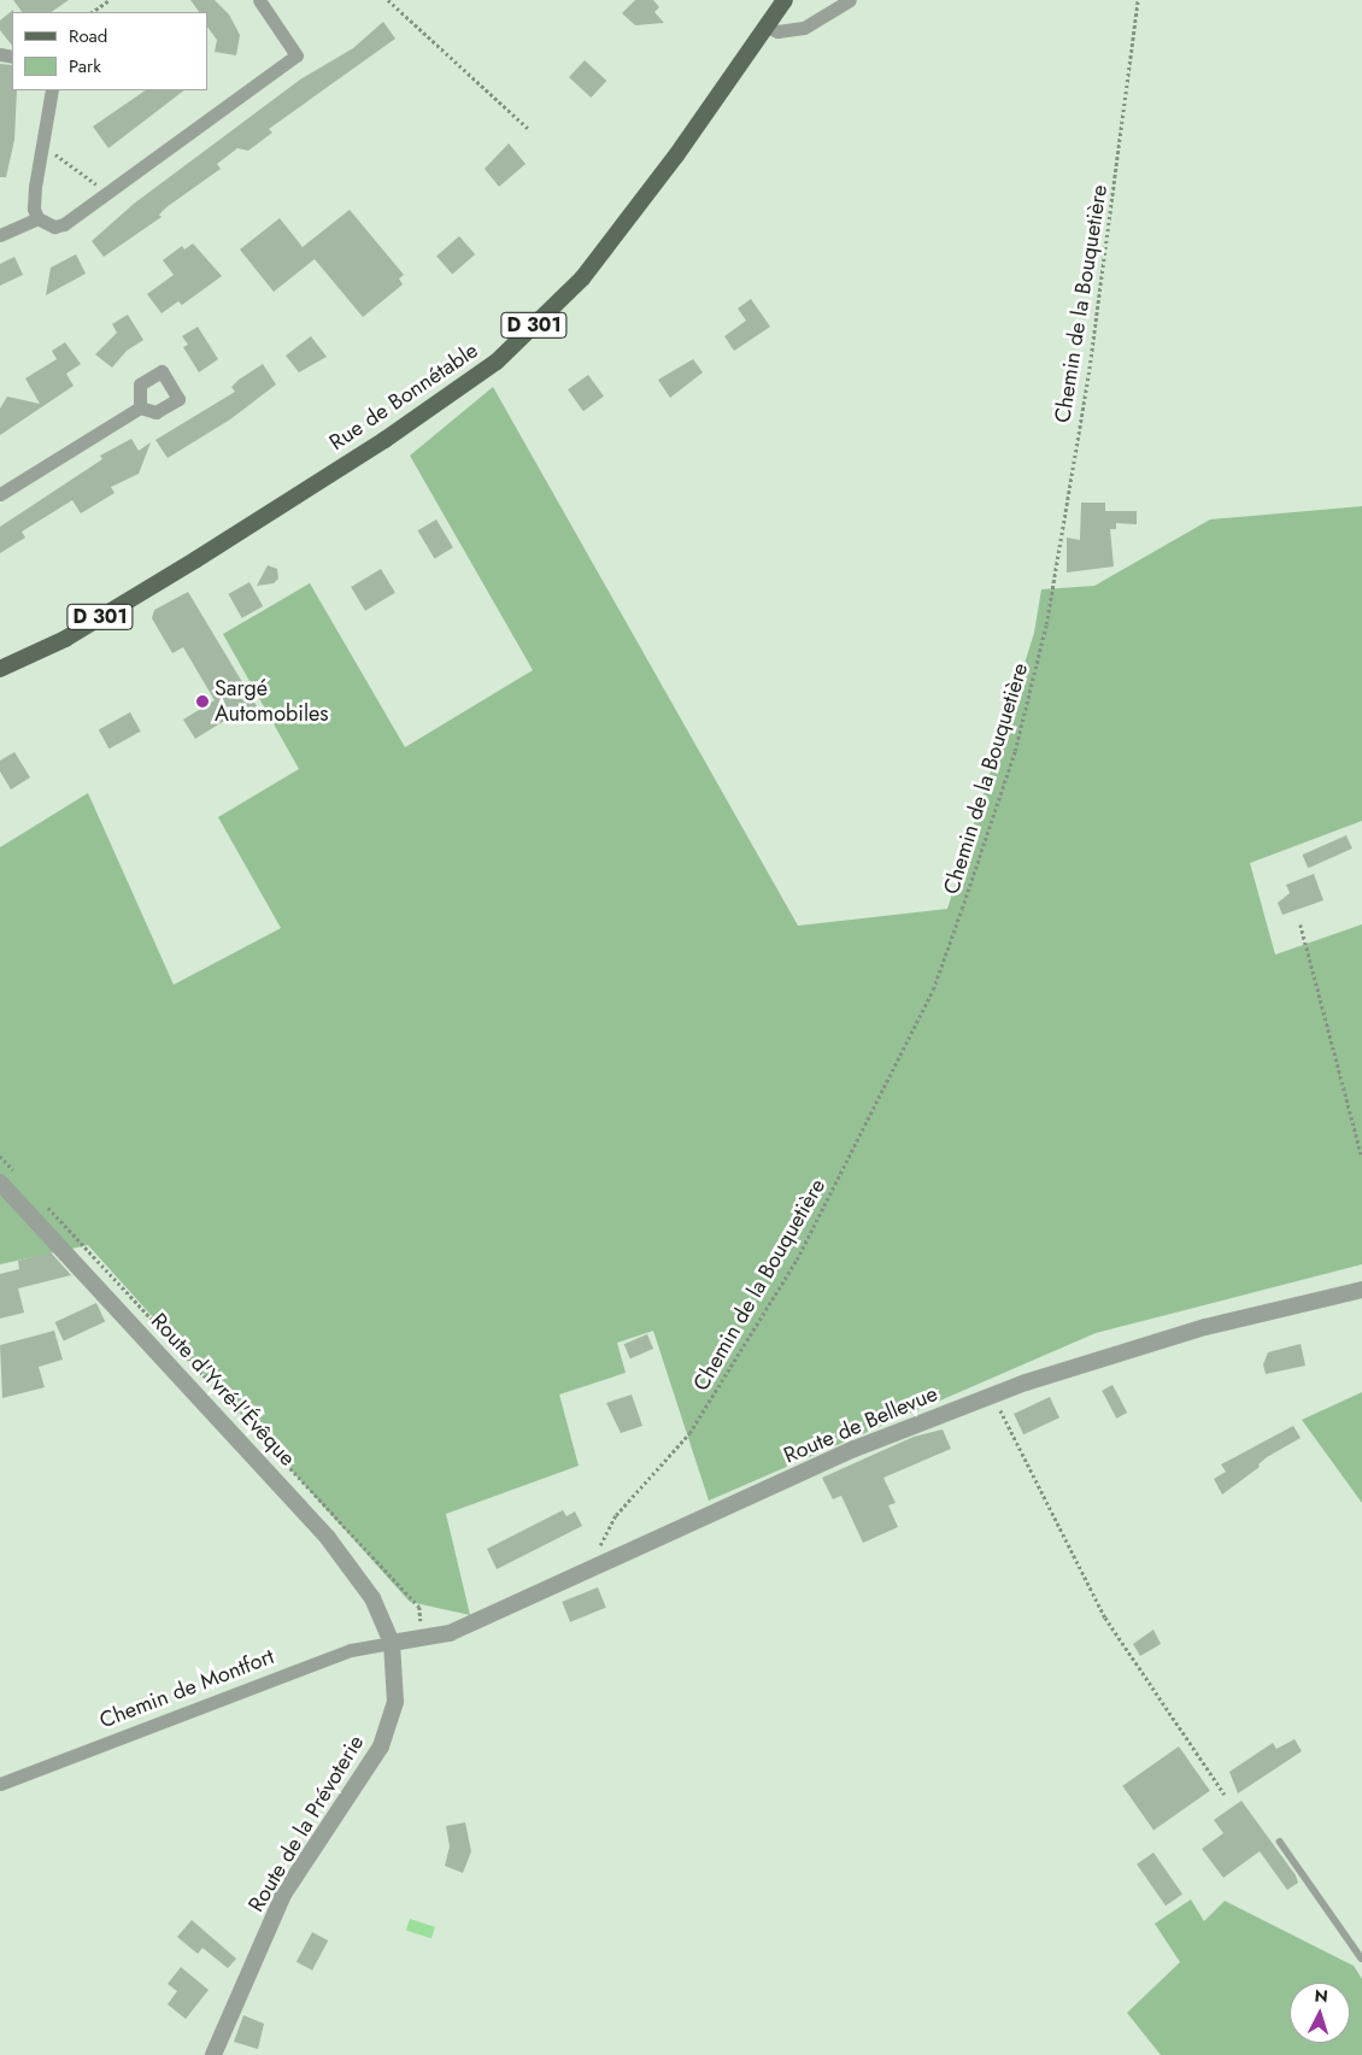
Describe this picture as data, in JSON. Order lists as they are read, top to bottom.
{
  "streets": {
    "main road": ["D 301", "Rue de Bonnétable"],
    "street": [
      "Route d'Yvré-l'Évêque",
      "Route de Bellevue",
      "Chemin de Montfort",
      "Route de la Prévoterie"
    ],
    "path": ["Chemin de la Bouquetière"]
  },
  "crossings": [
    ["Chemin de la Bouquetière", "Route de Bellevue"],
    ["Route d'Yvré-l'Évêque", "Route de Bellevue"],
    ["Route d'Yvré-l'Évêque", "Chemin de Montfort"],
    ["Route d'Yvré-l'Évêque", "Route de la Prévoterie"],
    ["Route de Bellevue", "Chemin de Montfort"],
    ["Route de Bellevue", "Route de la Prévoterie"],
    ["Chemin de Montfort", "Route de la Prévoterie"]
  ],
  "places": ["Sargé Automobiles"],
  "legend": ["Road", "Park"],
  "north": "top"
}
